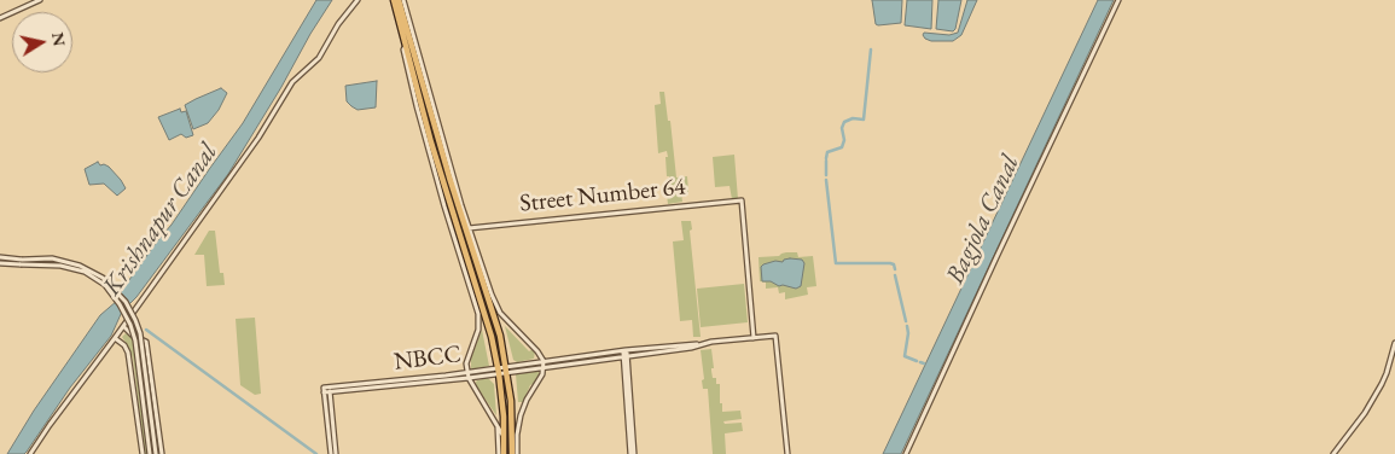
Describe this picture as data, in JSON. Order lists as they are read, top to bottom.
{
  "streets": {
    "street": ["Street Number 64", "NBCC"]
  },
  "water": ["Krishnapur Canal", "Bagjola Canal"],
  "north": "right"
}
